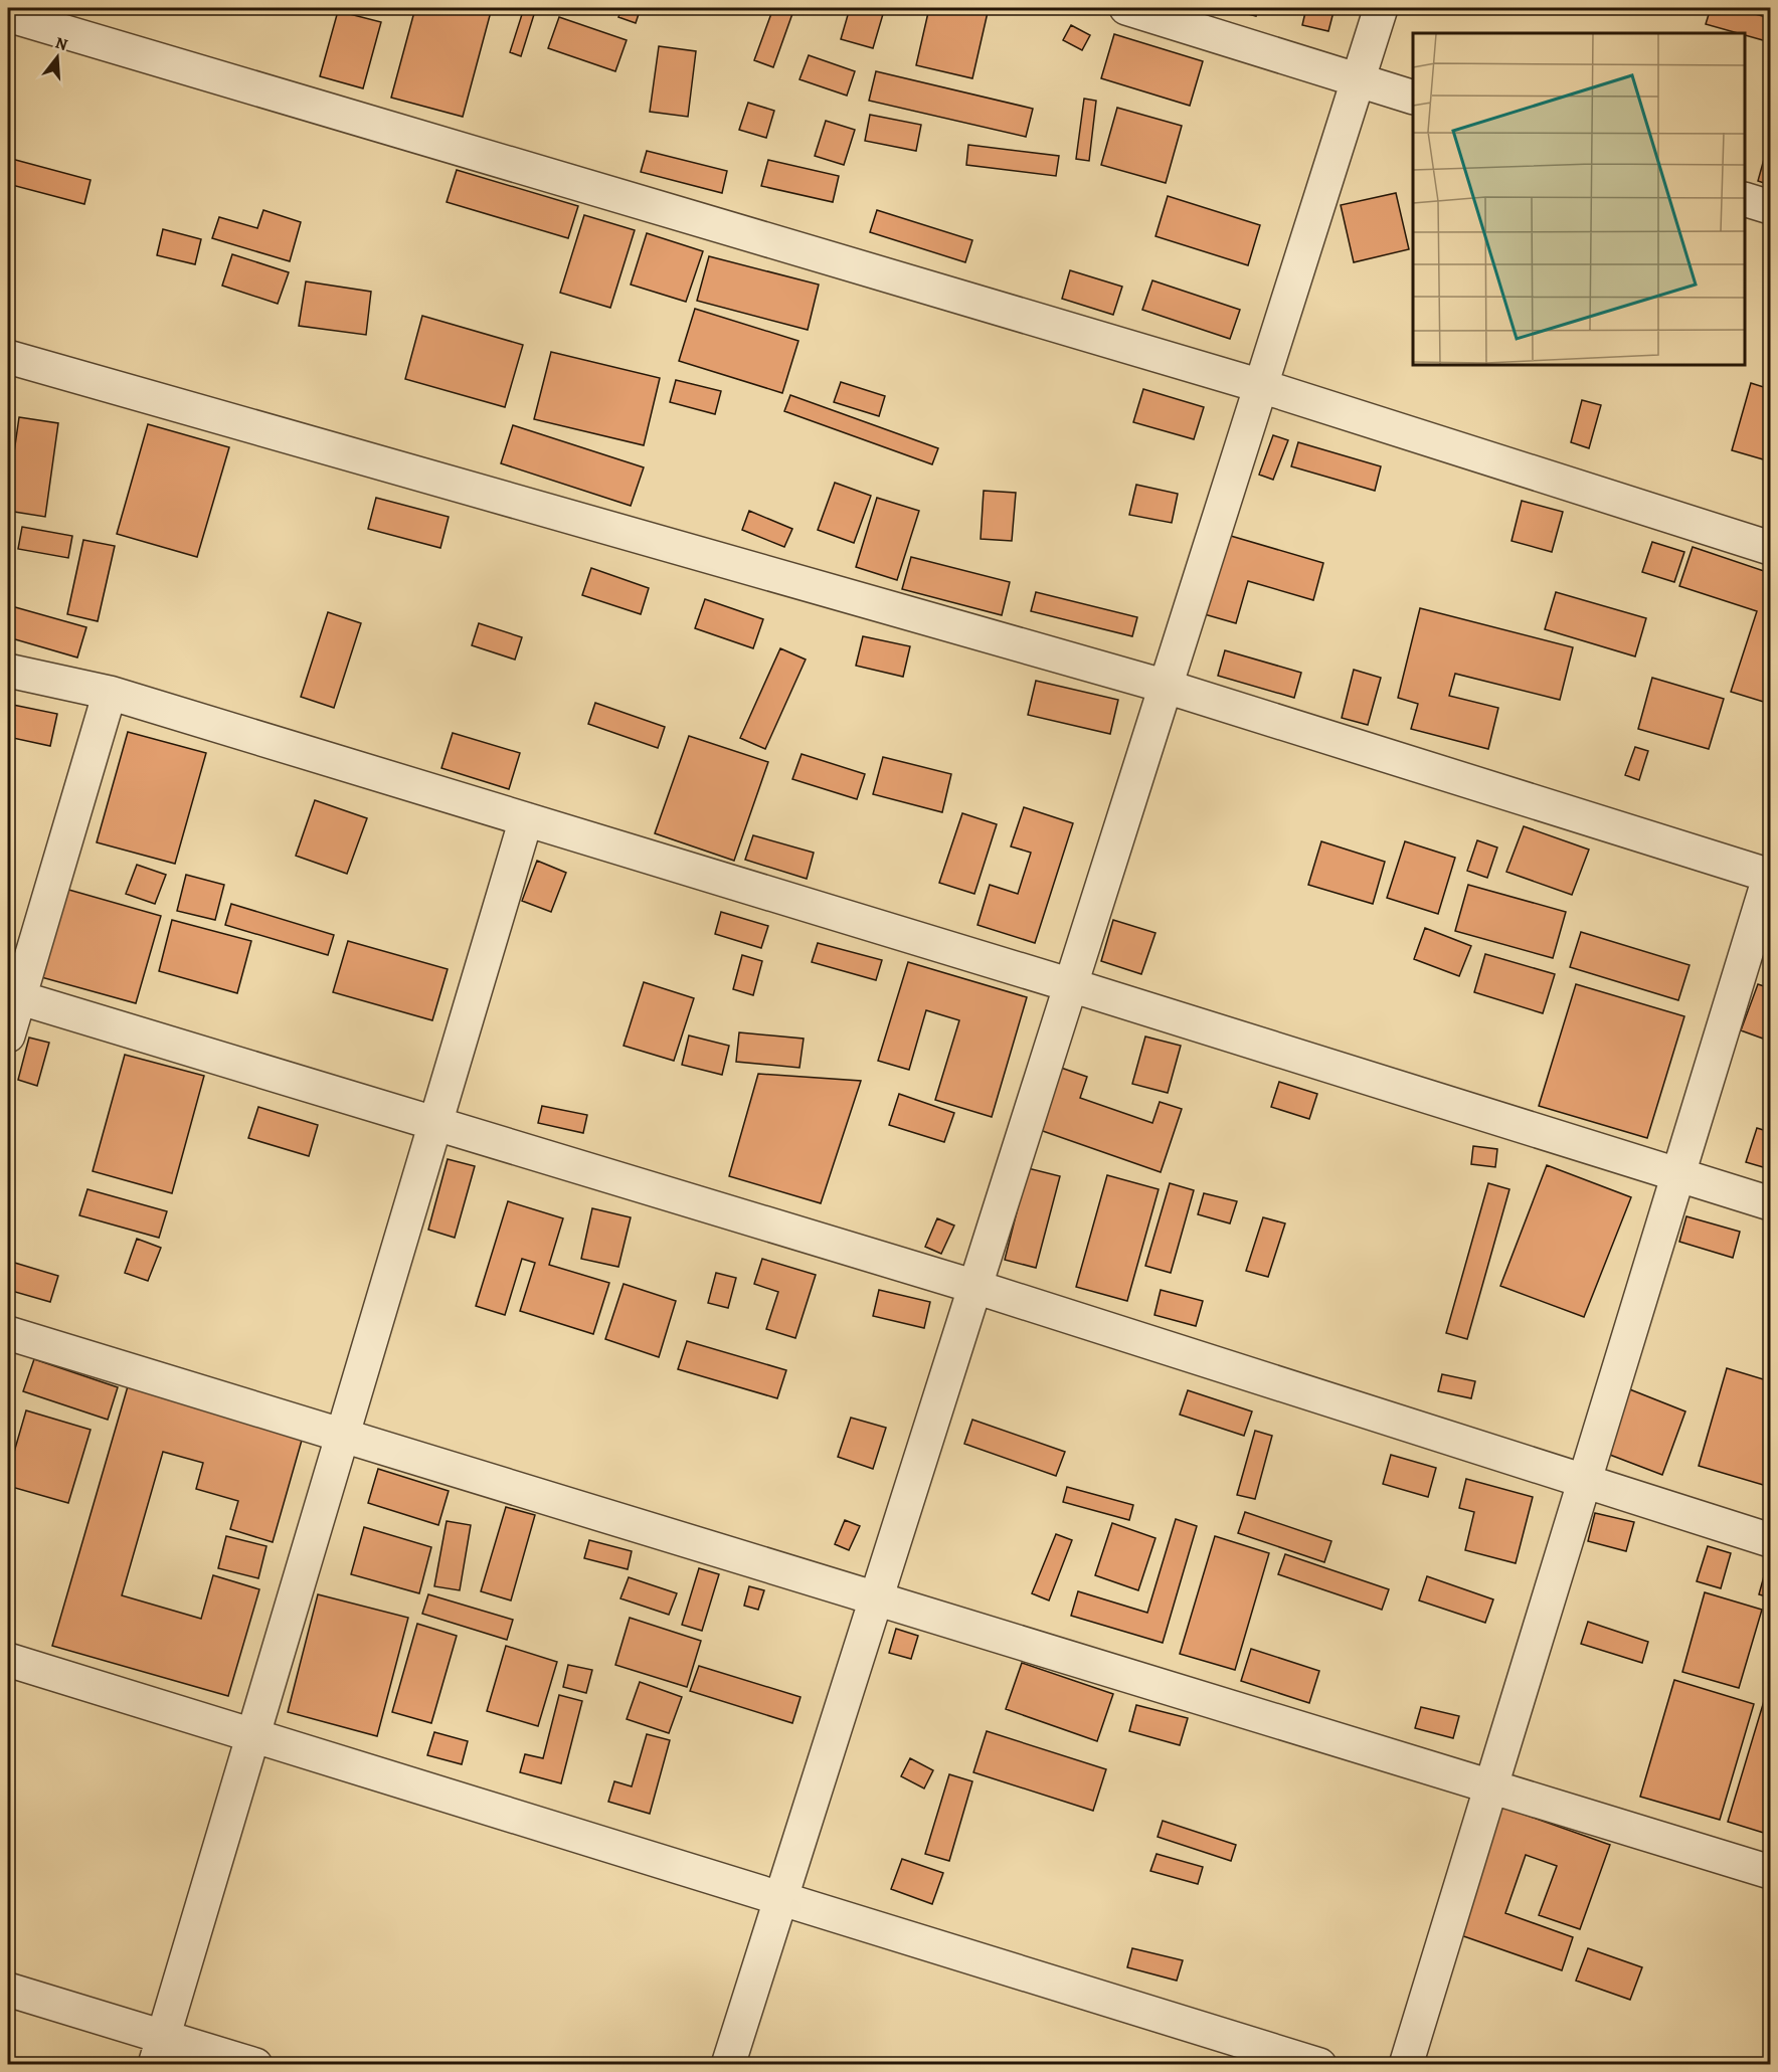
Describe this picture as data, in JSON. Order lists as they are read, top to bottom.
{
  "north": "top"
}
